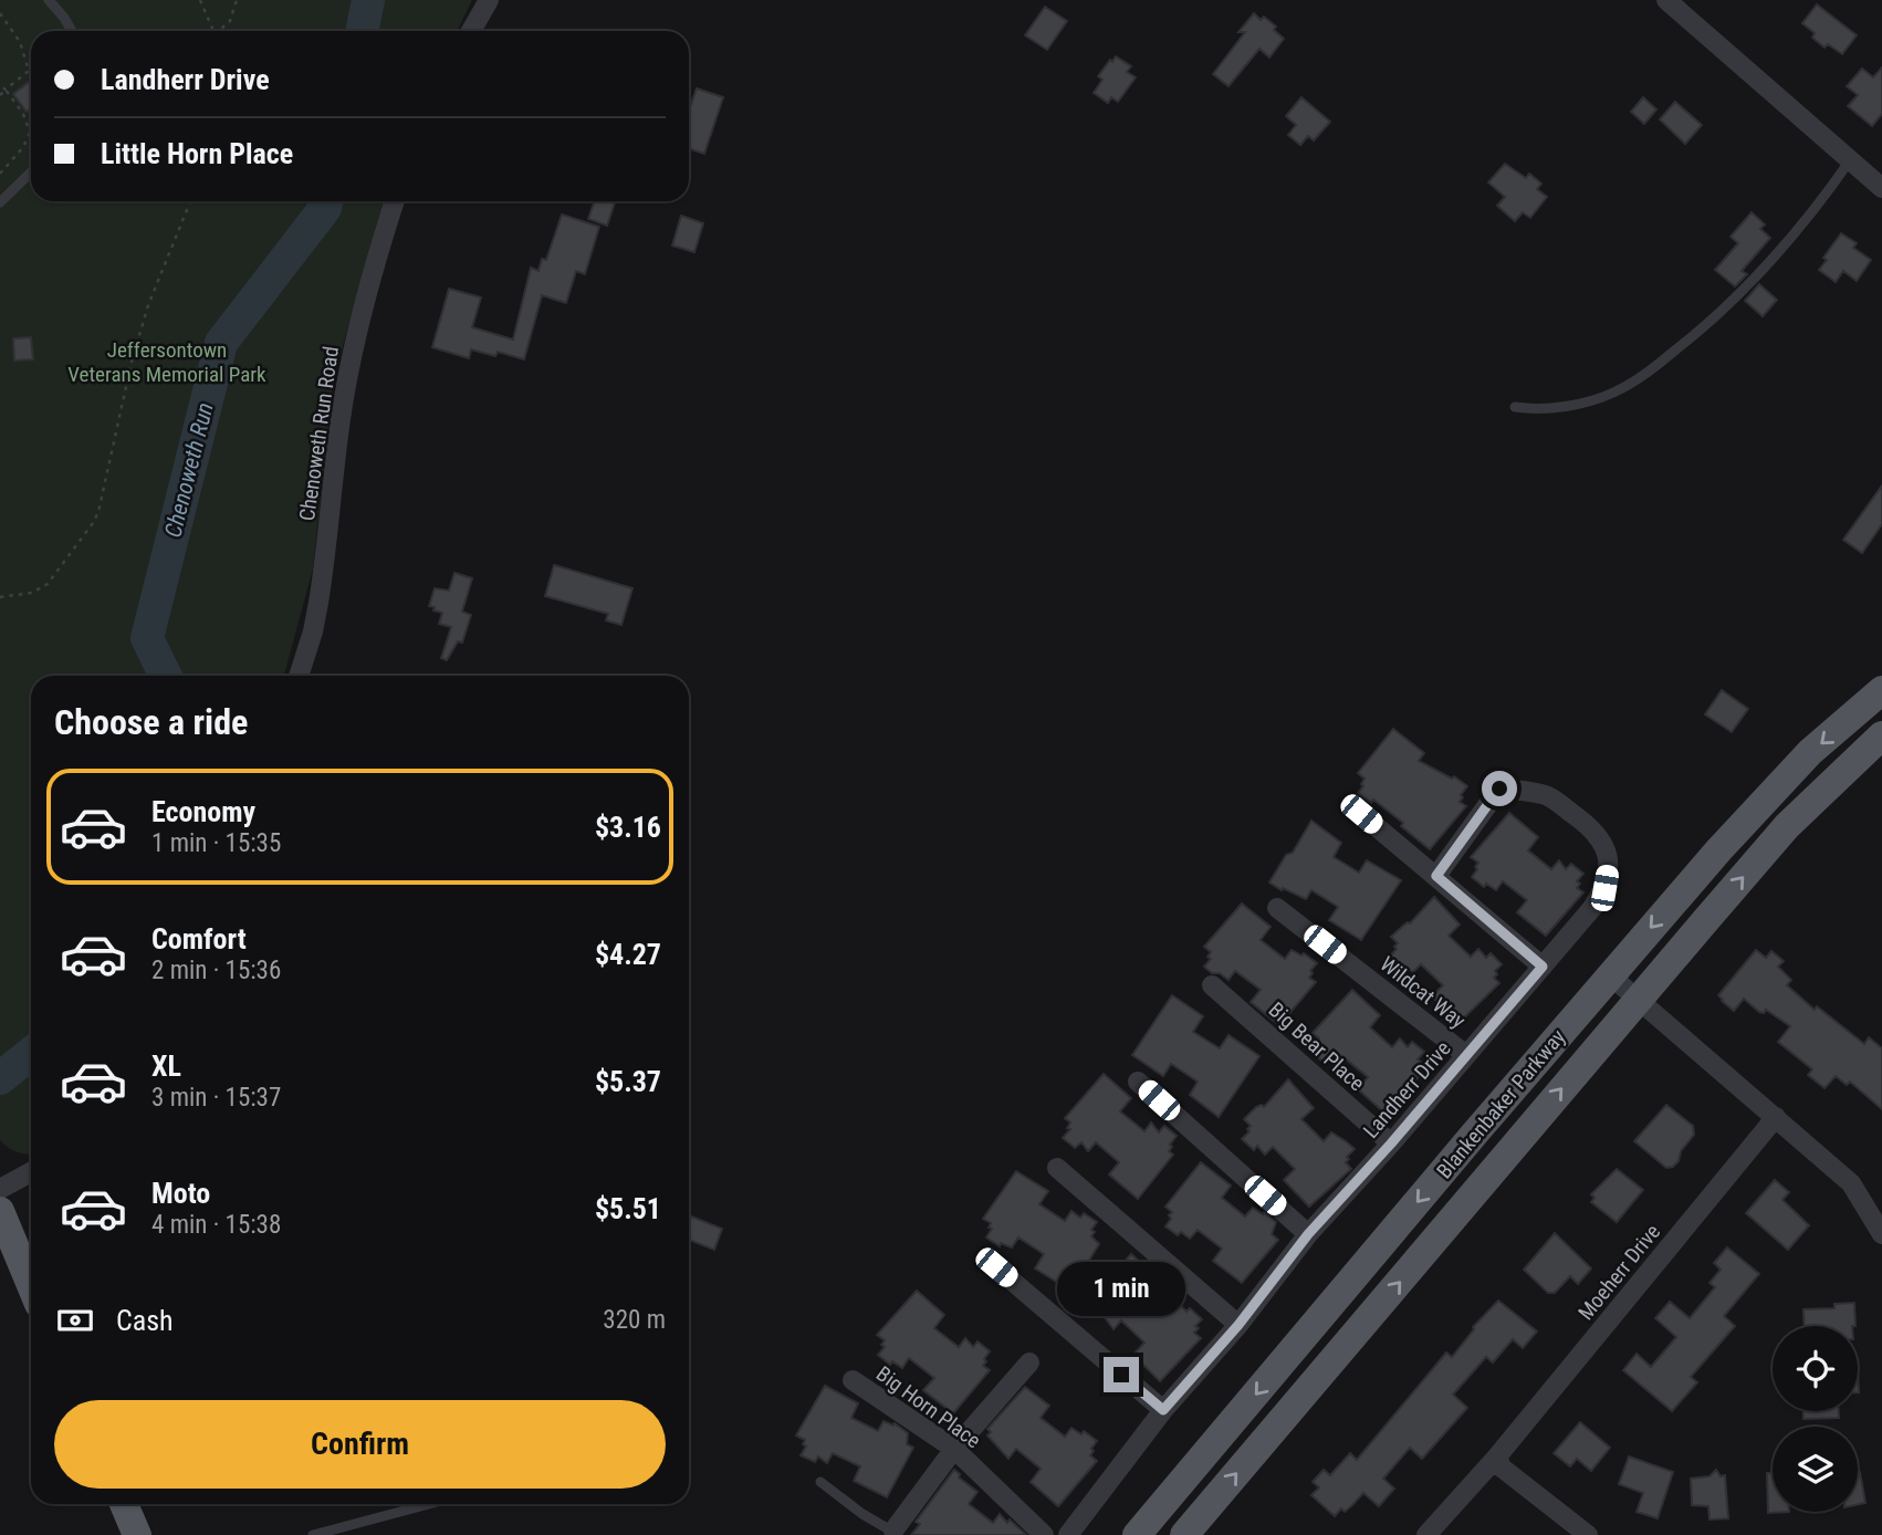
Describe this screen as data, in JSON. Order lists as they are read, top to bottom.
{
  "streets": {
    "main road": ["Blankenbaker Parkway"],
    "street": [
      "Chenoweth Run Road",
      "Wildcat Way",
      "Big Bear Place",
      "Landherr Drive",
      "Moeherr Drive",
      "Big Horn Place"
    ]
  },
  "crossings": [
    ["Wildcat Way", "Landherr Drive"],
    ["Big Bear Place", "Landherr Drive"]
  ],
  "water": ["Chenoweth Run"],
  "parks": ["Jeffersontown Veterans Memorial Park"],
  "page": {
    "banner": ["Landherr Drive", "Little Horn Place"],
    "heading": "Choose a ride",
    "list": [
      {
        "name": "Economy",
        "note": "1 min · 15:35",
        "value": "$3.16"
      },
      {
        "name": "Comfort",
        "note": "2 min · 15:36",
        "value": "$4.27"
      },
      {
        "name": "XL",
        "note": "3 min · 15:37",
        "value": "$5.37"
      },
      {
        "name": "Moto",
        "note": "4 min · 15:38",
        "value": "$5.51"
      }
    ],
    "bubble": "1 min",
    "pay": ["Cash", "320 m"],
    "buttons": "Confirm"
  }
}
